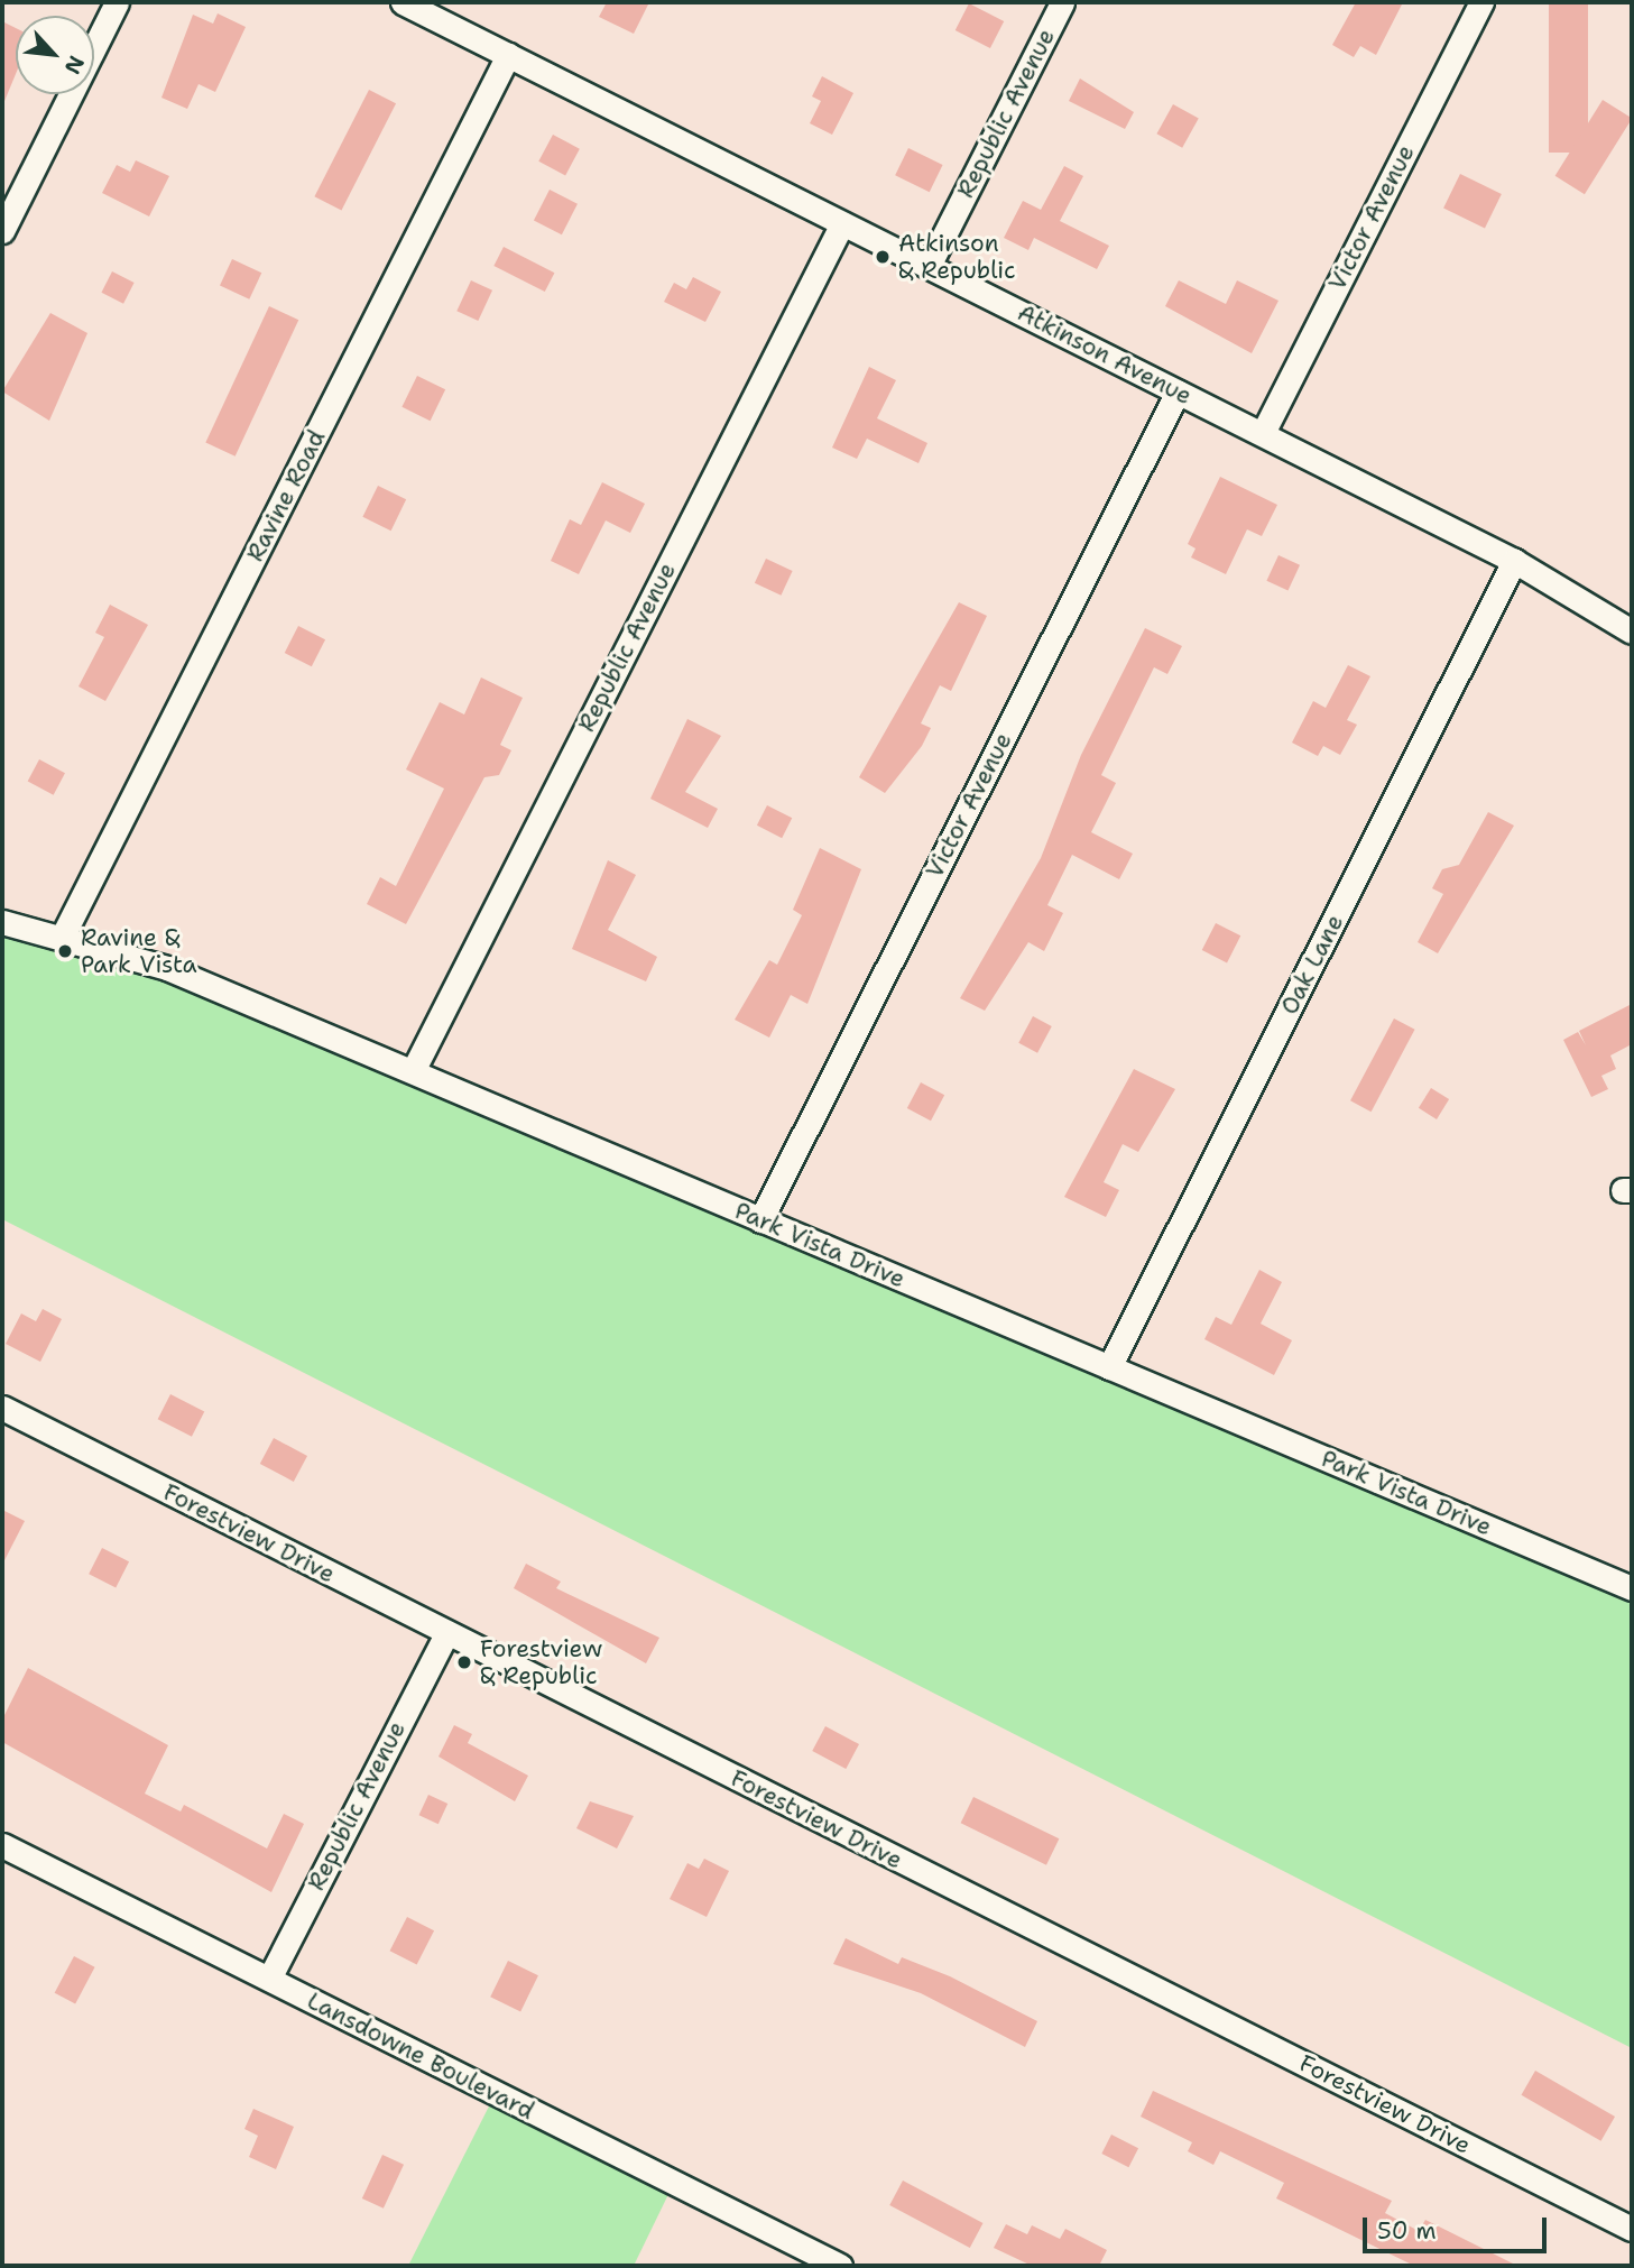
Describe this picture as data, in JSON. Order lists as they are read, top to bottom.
{
  "streets": {
    "street": [
      "Republic Avenue",
      "Victor Avenue",
      "Atkinson Avenue",
      "Ravine Road",
      "Oak Lane",
      "Park Vista Drive",
      "Forestview Drive",
      "Lansdowne Boulevard"
    ]
  },
  "crossings": [
    ["Republic Avenue", "Atkinson Avenue"],
    ["Republic Avenue", "Park Vista Drive"],
    ["Republic Avenue", "Forestview Drive"],
    ["Republic Avenue", "Lansdowne Boulevard"],
    ["Victor Avenue", "Atkinson Avenue"],
    ["Victor Avenue", "Park Vista Drive"],
    ["Atkinson Avenue", "Ravine Road"],
    ["Atkinson Avenue", "Oak Lane"],
    ["Ravine Road", "Park Vista Drive"],
    ["Oak Lane", "Park Vista Drive"]
  ],
  "places": ["Atkinson & Republic", "Ravine & Park Vista", "Forestview & Republic"],
  "scale_bar": "50 m",
  "north": "bottom right"
}
